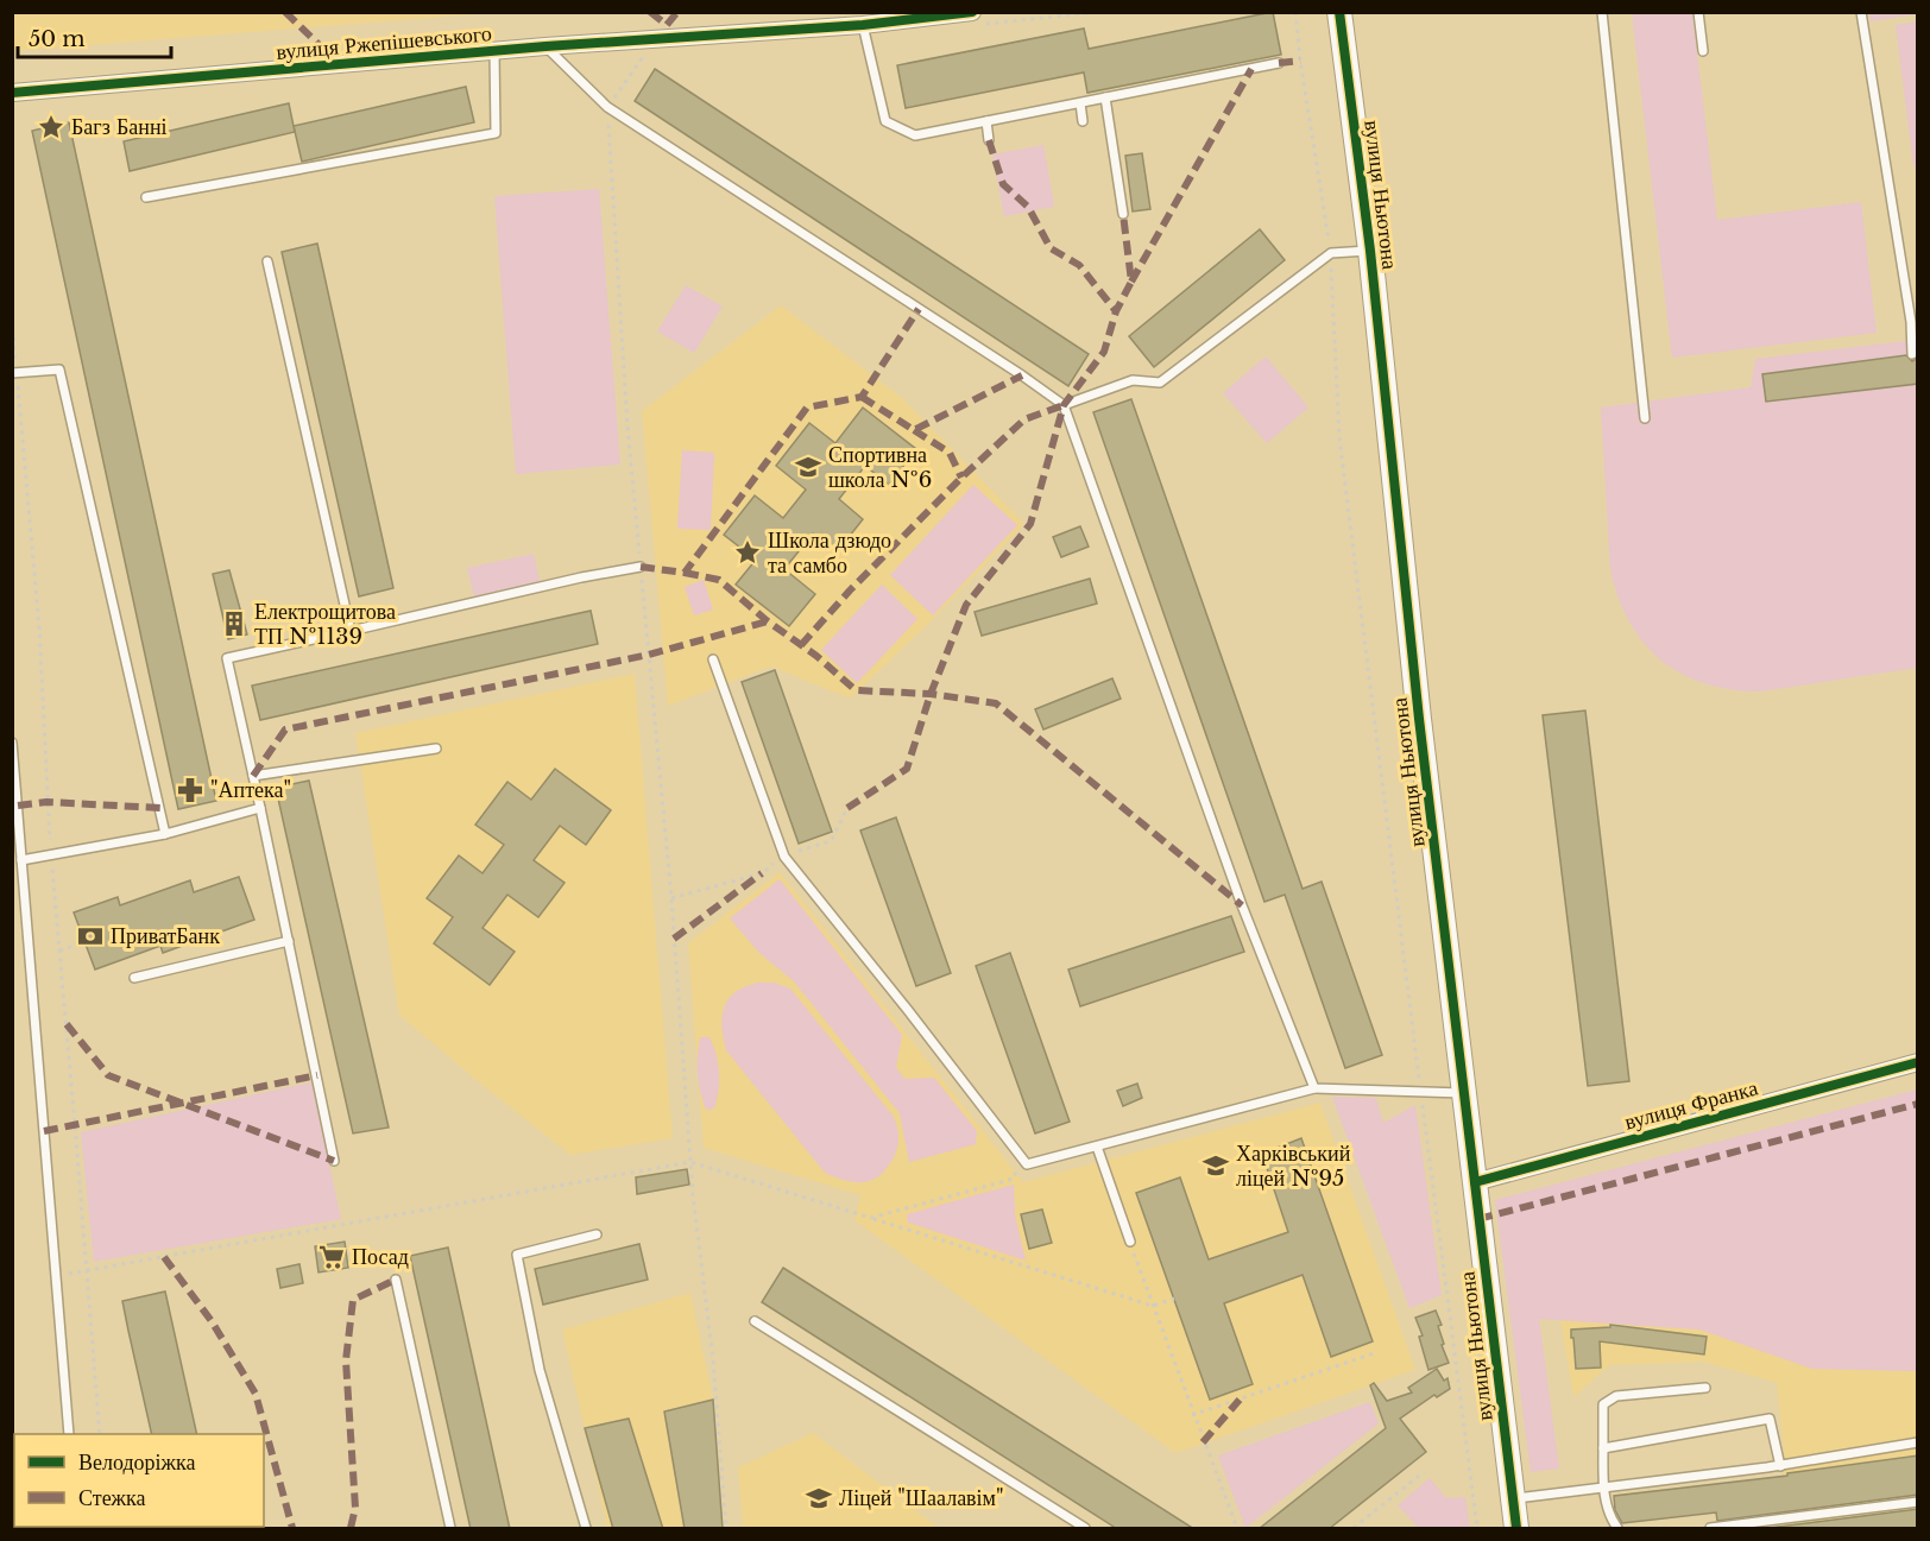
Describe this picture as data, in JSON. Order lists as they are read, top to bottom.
{
  "streets": {
    "street": ["вулиця Ржепішевського", "вулиця Ньютона", "вулиця Франка"]
  },
  "crossings": [
    ["вулиця Ньютона", "вулиця Франка"]
  ],
  "places": {
    "place": ["Багз Банні", "Школа дзюдо та самбо"],
    "school or university": ["Спортивна школа №6", "Харківський ліцей №95", "Ліцей \"Шаалавім\""],
    "building": ["Електрощитова ТП №1139"],
    "pharmacy": ["\"Аптека\""],
    "bank": ["ПриватБанк"],
    "supermarket": ["Посад"]
  },
  "legend": ["Велодоріжка", "Стежка"],
  "scale_bar": "50 m"
}
